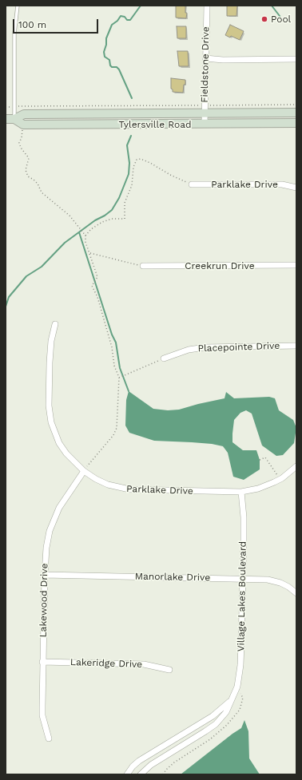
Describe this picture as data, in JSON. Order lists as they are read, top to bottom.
{
  "streets": {
    "main road": ["Tylersville Road"],
    "street": [
      "Fieldstone Drive",
      "Parklake Drive",
      "Creekrun Drive",
      "Placepointe Drive",
      "Manorlake Drive",
      "Village Lakes Boulevard",
      "Lakewood Drive",
      "Lakeridge Drive"
    ]
  },
  "crossings": [
    ["Fieldstone Drive", "Tylersville Road"],
    ["Parklake Drive", "Village Lakes Boulevard"],
    ["Parklake Drive", "Lakewood Drive"],
    ["Manorlake Drive", "Village Lakes Boulevard"],
    ["Manorlake Drive", "Lakewood Drive"],
    ["Lakewood Drive", "Lakeridge Drive"]
  ],
  "places": ["Pool"],
  "scale_bar": "100 m"
}
